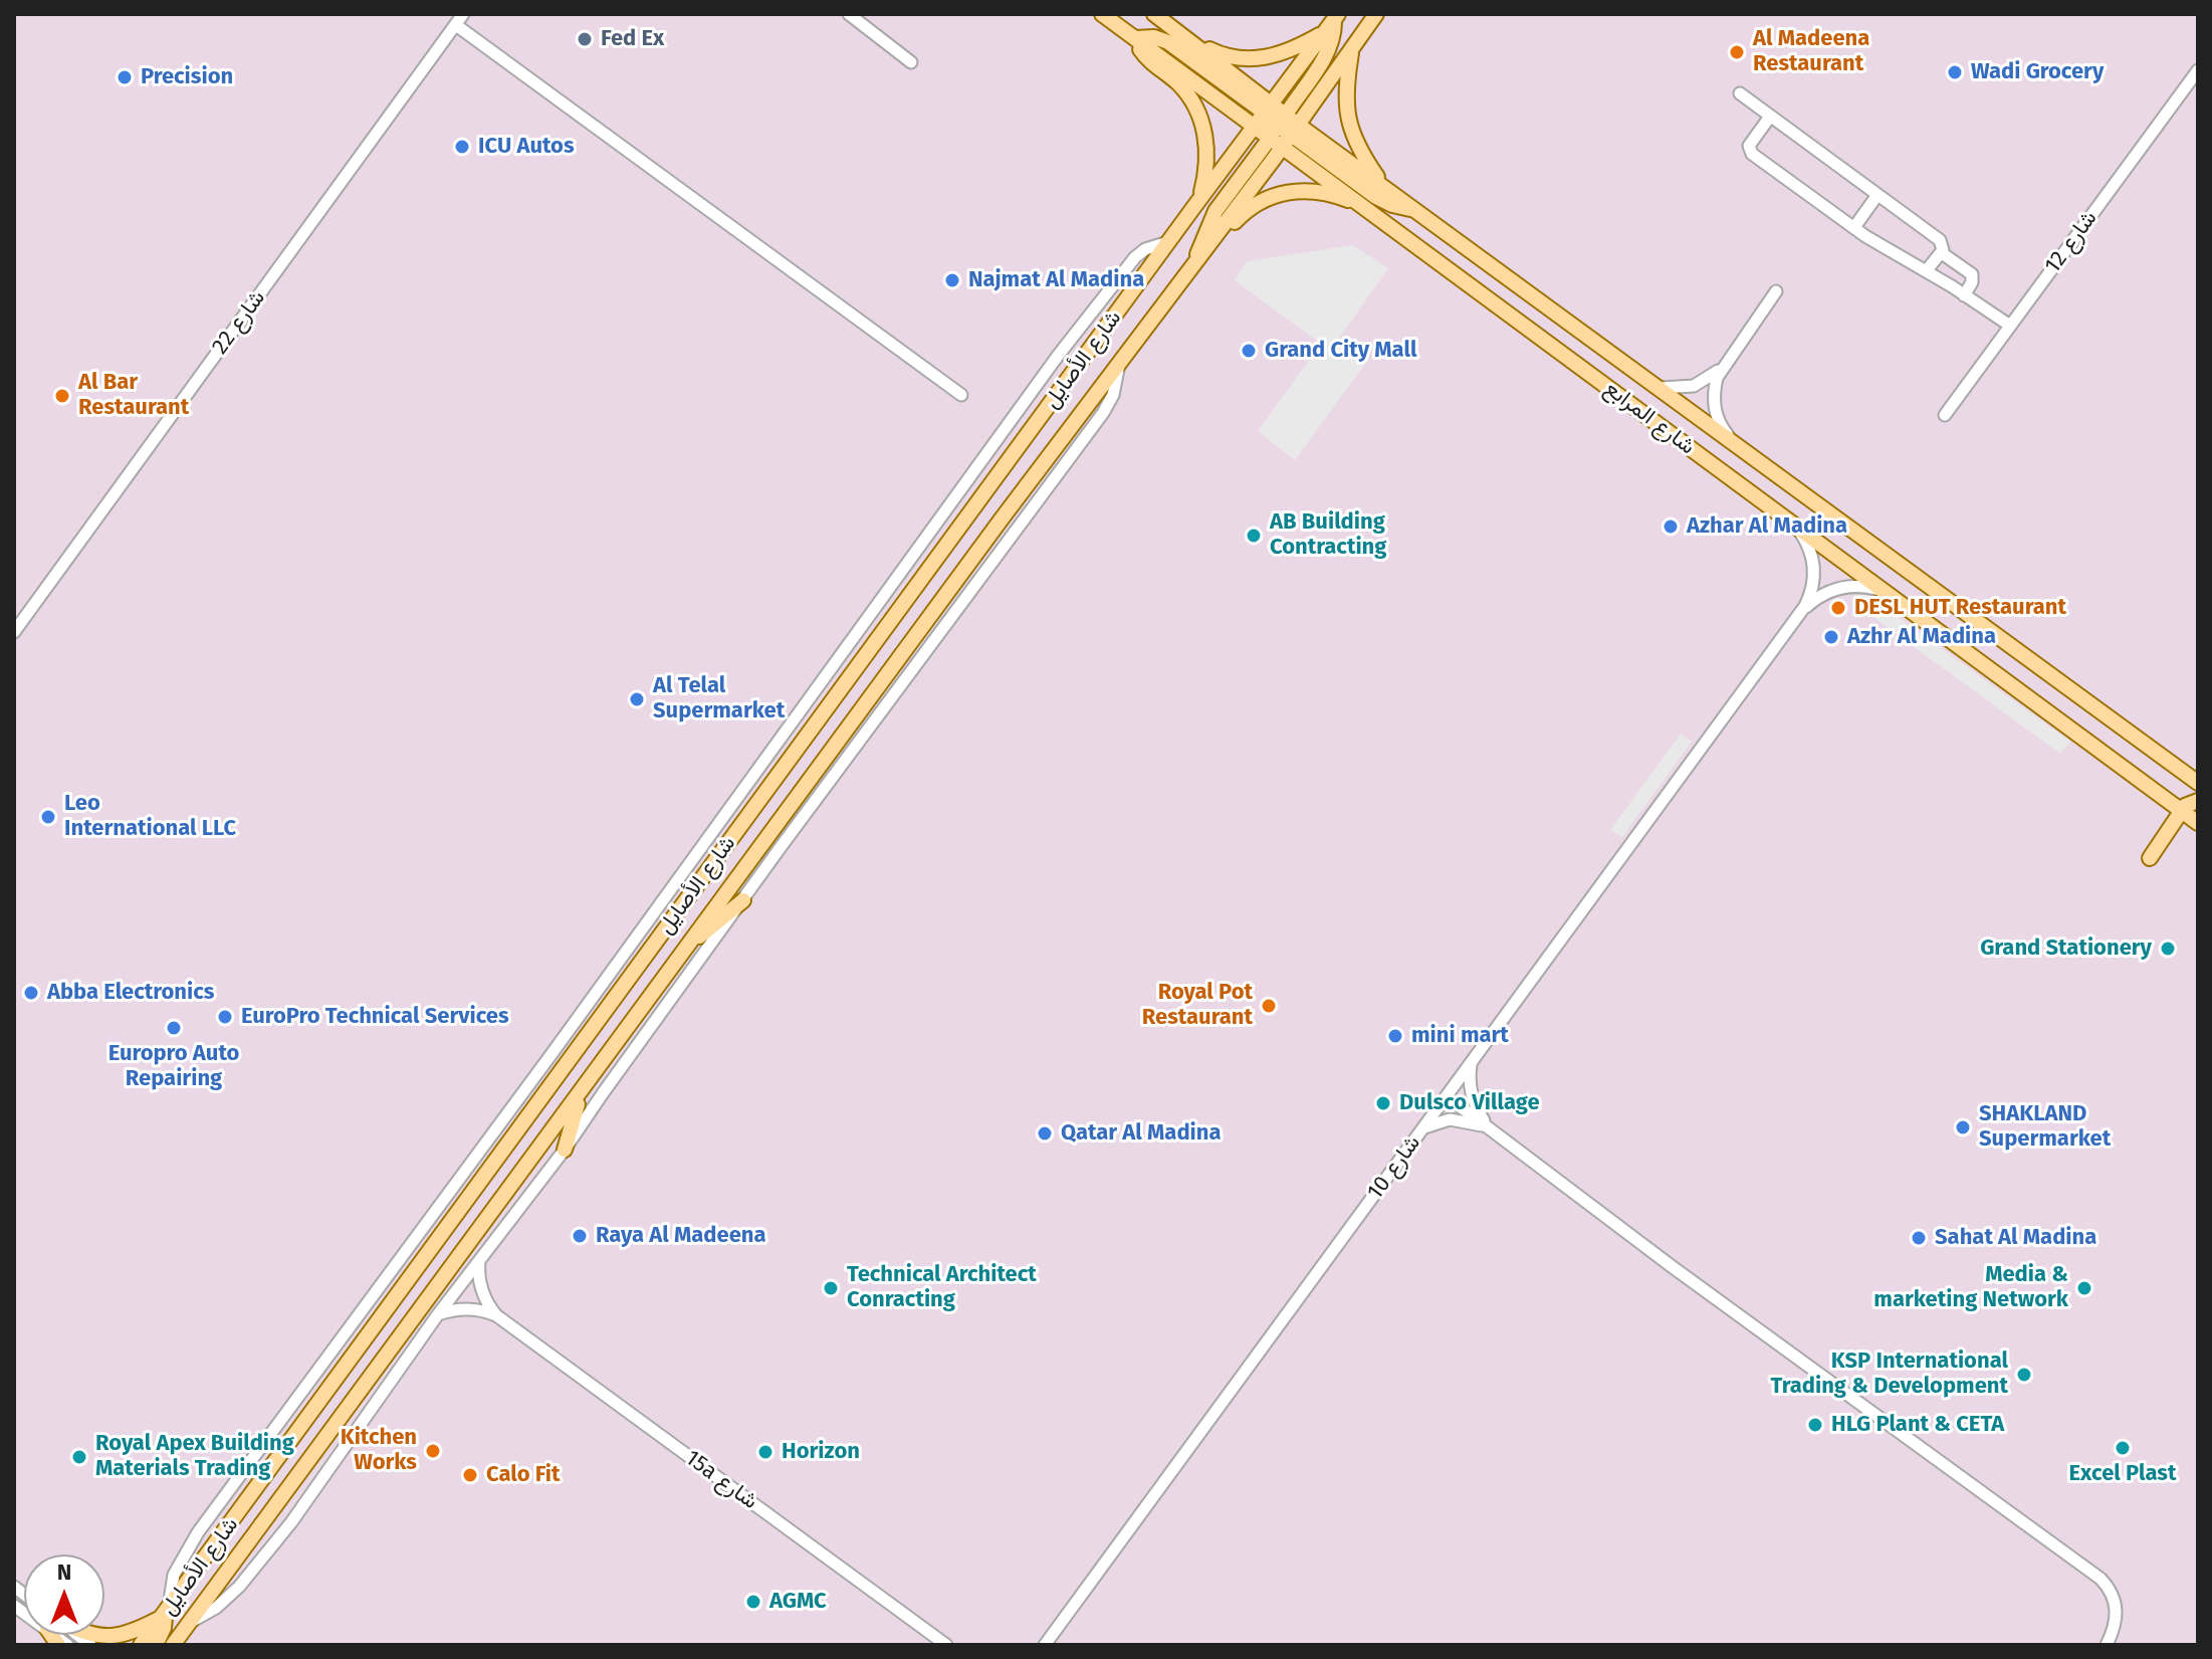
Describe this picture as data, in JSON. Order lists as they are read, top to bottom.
{
  "streets": {
    "main road": ["شارع الأصايل", "شارع المرابع"],
    "street": [
      "شارع 12",
      "شارع 22",
      "شارع 10",
      "15a شارع"
    ]
  },
  "crossings": [
    ["شارع الأصايل", "شارع المرابع"],
    ["شارع المرابع", "شارع 10"]
  ],
  "places": [
    "Fed Ex",
    "Al Madeena Restaurant",
    "Wadi Grocery",
    "Precision",
    "ICU Autos",
    "Najmat Al Madina",
    "Grand City Mall",
    "Al Bar Restaurant",
    "Azhar Al Madina",
    "AB Building Contracting",
    "DESL HUT Restaurant",
    "Azhr Al Madina",
    "Al Telal Supermarket",
    "Leo International LLC",
    "Grand Stationery",
    "Abba Electronics",
    "Royal Pot Restaurant",
    "EuroPro Technical Services",
    "Europro Auto Repairing",
    "mini mart",
    "Dulsco Village",
    "SHAKLAND Supermarket",
    "Qatar Al Madina",
    "Raya Al Madeena",
    "Sahat Al Madina",
    "Technical Architect Conracting",
    "Media & marketing Network",
    "KSP International Trading & Development",
    "HLG Plant & CETA",
    "Excel Plast",
    "Kitchen Works",
    "Horizon",
    "Royal Apex Building Materials Trading",
    "Calo Fit",
    "AGMC"
  ],
  "north": "top"
}
